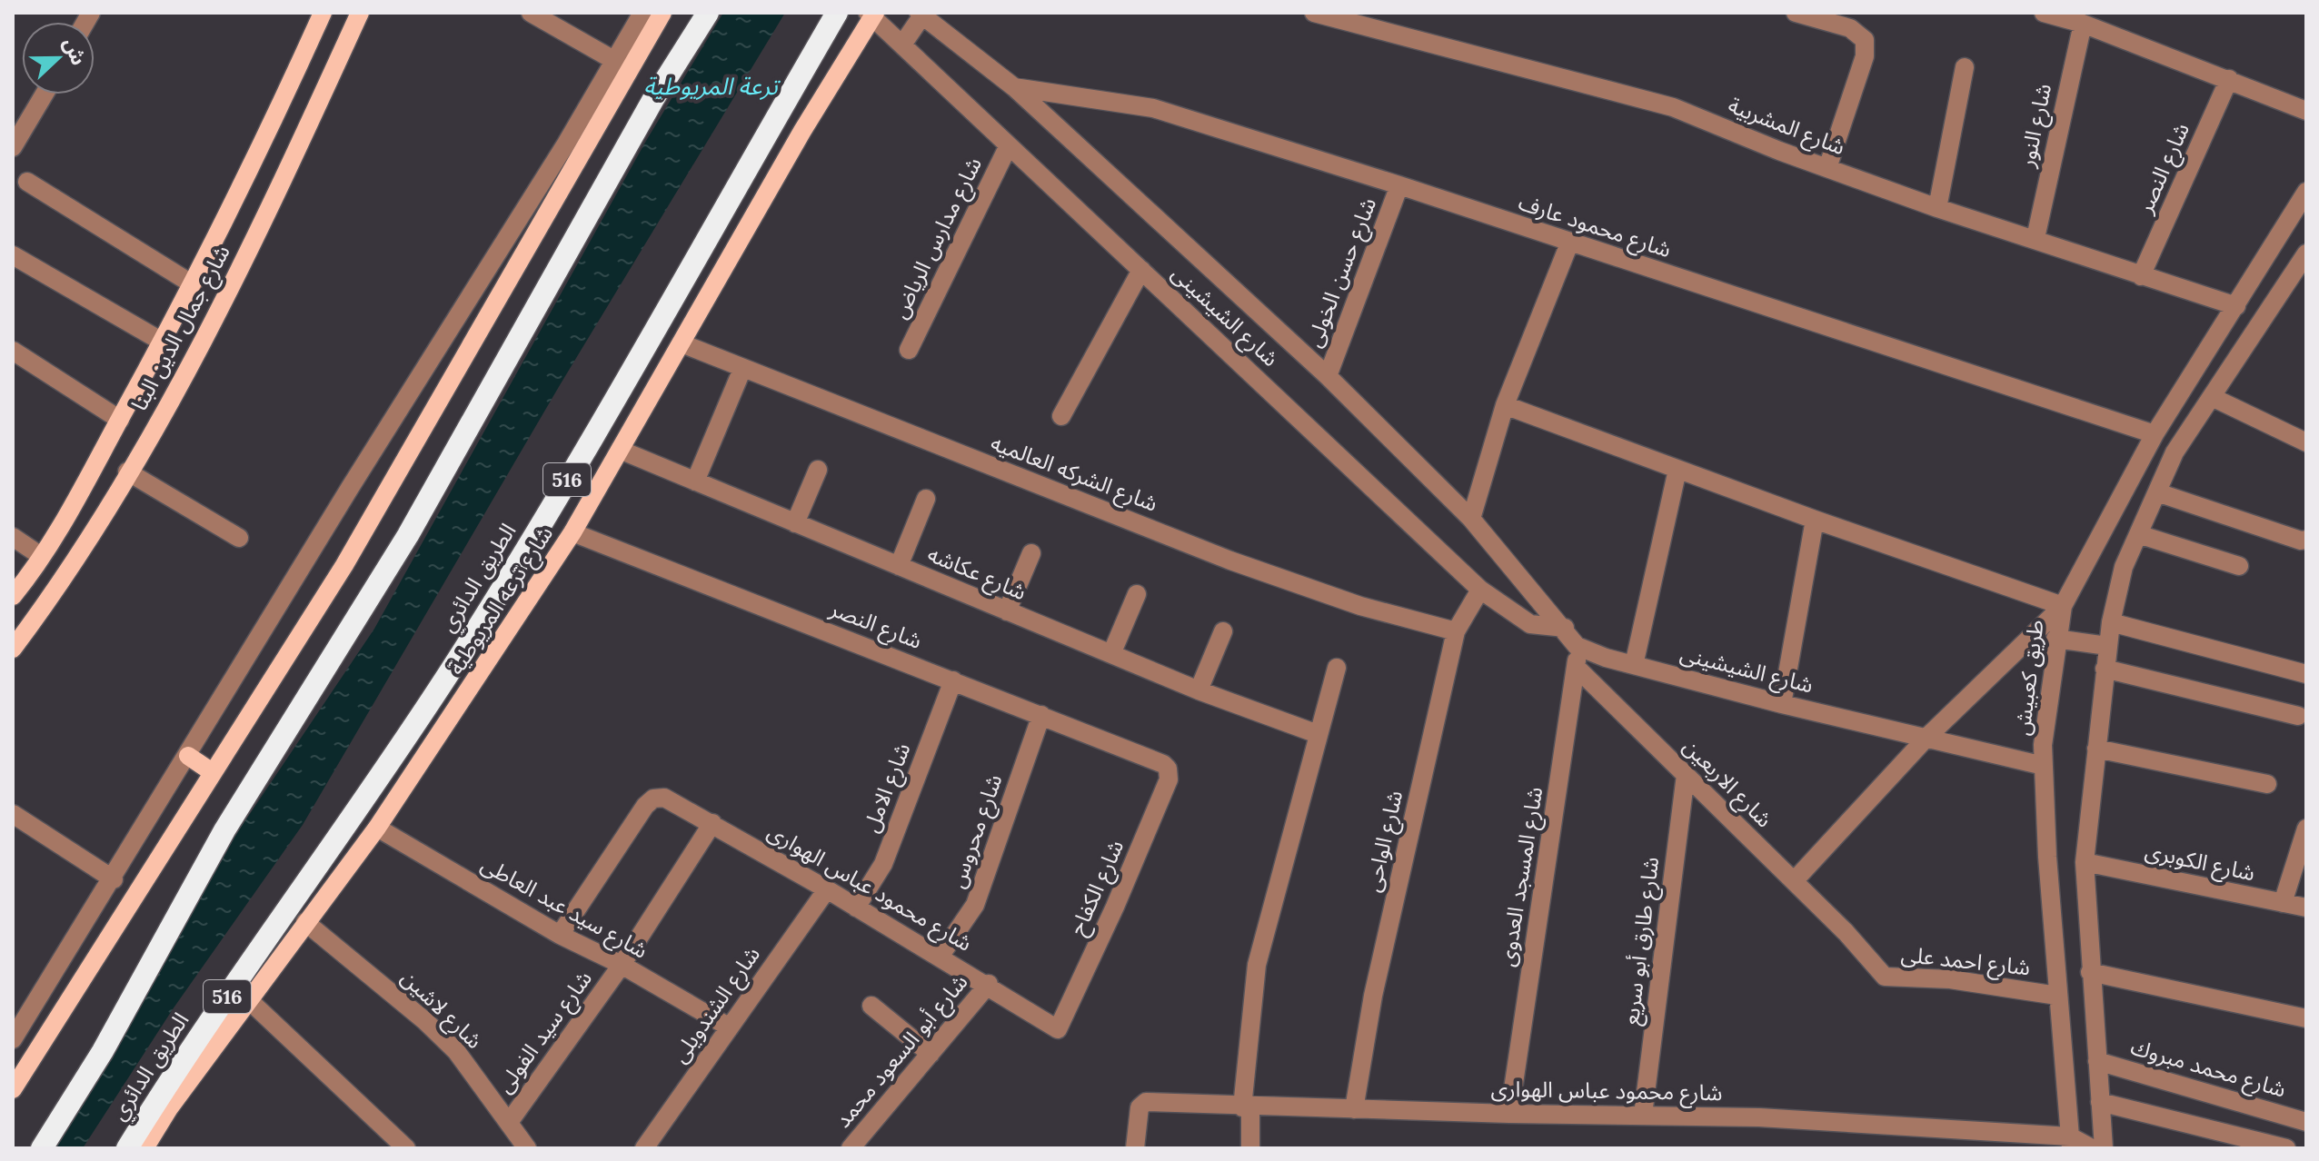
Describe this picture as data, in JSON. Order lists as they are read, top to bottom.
{
  "streets": {
    "highway": ["516", "الطريق الدائري"],
    "main road": ["شارع جمال الدين البنا", "شارع ترعه المريوطية"],
    "street": [
      "شارع النور",
      "شارع المشربية",
      "شارع النصر",
      "شارع محمود عارف",
      "شارع مدارس الرياض",
      "شارع حسن الخولى",
      "شارع الشيشينى",
      "شارع الشركه العالميه",
      "شارع عكاشه",
      "طريق كعبيش",
      "شارع الاربعين",
      "شارع الامل",
      "شارع محروس",
      "شارع الواحى",
      "شارع الكوبرى",
      "شارع المسجد العدوى",
      "شارع محمود عباس الهوارى",
      "شارع الكفاح",
      "شارع سيد عبد العاطى",
      "شارع طارق أبو سريع",
      "شارع احمد على",
      "شارع الشندويلى",
      "شارع لاشين",
      "شارع سيد الفولى",
      "شارع أبو السعود محمد",
      "شارع محمد مبروك"
    ]
  },
  "crossings": [
    ["شارع النور", "شارع المشربية"],
    ["شارع المشربية", "شارع النصر"],
    ["شارع المشربية", "طريق كعبيش"],
    ["شارع النصر", "شارع ترعه المريوطية"],
    ["شارع النصر", "شارع الامل"],
    ["شارع النصر", "شارع محروس"],
    ["شارع النصر", "شارع الكفاح"],
    ["شارع محمود عارف", "شارع حسن الخولى"],
    ["شارع محمود عارف", "شارع الشيشينى"],
    ["شارع محمود عارف", "طريق كعبيش"],
    ["شارع مدارس الرياض", "شارع الشيشينى"],
    ["شارع حسن الخولى", "شارع الشيشينى"],
    ["شارع الشيشينى", "شارع ترعه المريوطية"],
    ["شارع الشيشينى", "طريق كعبيش"],
    ["شارع الشيشينى", "شارع الواحى"],
    ["شارع الشيشينى", "شارع المسجد العدوى"],
    ["شارع الشركه العالميه", "شارع ترعه المريوطية"],
    ["شارع الشركه العالميه", "شارع الواحى"],
    ["شارع عكاشه", "شارع ترعه المريوطية"],
    ["شارع ترعه المريوطية", "شارع سيد عبد العاطى"],
    ["شارع ترعه المريوطية", "شارع لاشين"],
    ["طريق كعبيش", "شارع محمود عباس الهوارى"],
    ["طريق كعبيش", "شارع احمد على"],
    ["شارع الاربعين", "شارع المسجد العدوى"],
    ["شارع الاربعين", "شارع طارق أبو سريع"],
    ["شارع الاربعين", "شارع احمد على"],
    ["شارع الامل", "شارع محمود عباس الهوارى"],
    ["شارع محروس", "شارع محمود عباس الهوارى"],
    ["شارع الواحى", "شارع محمود عباس الهوارى"],
    ["شارع المسجد العدوى", "شارع محمود عباس الهوارى"],
    ["شارع محمود عباس الهوارى", "شارع الكفاح"],
    ["شارع محمود عباس الهوارى", "شارع سيد عبد العاطى"],
    ["شارع محمود عباس الهوارى", "شارع طارق أبو سريع"],
    ["شارع محمود عباس الهوارى", "شارع الشندويلى"],
    ["شارع محمود عباس الهوارى", "شارع سيد الفولى"],
    ["شارع محمود عباس الهوارى", "شارع أبو السعود محمد"],
    ["شارع سيد عبد العاطى", "شارع الشندويلى"],
    ["شارع سيد عبد العاطى", "شارع سيد الفولى"],
    ["شارع لاشين", "شارع سيد الفولى"]
  ],
  "water": ["ترعة المريوطية"],
  "north": "right"
}
